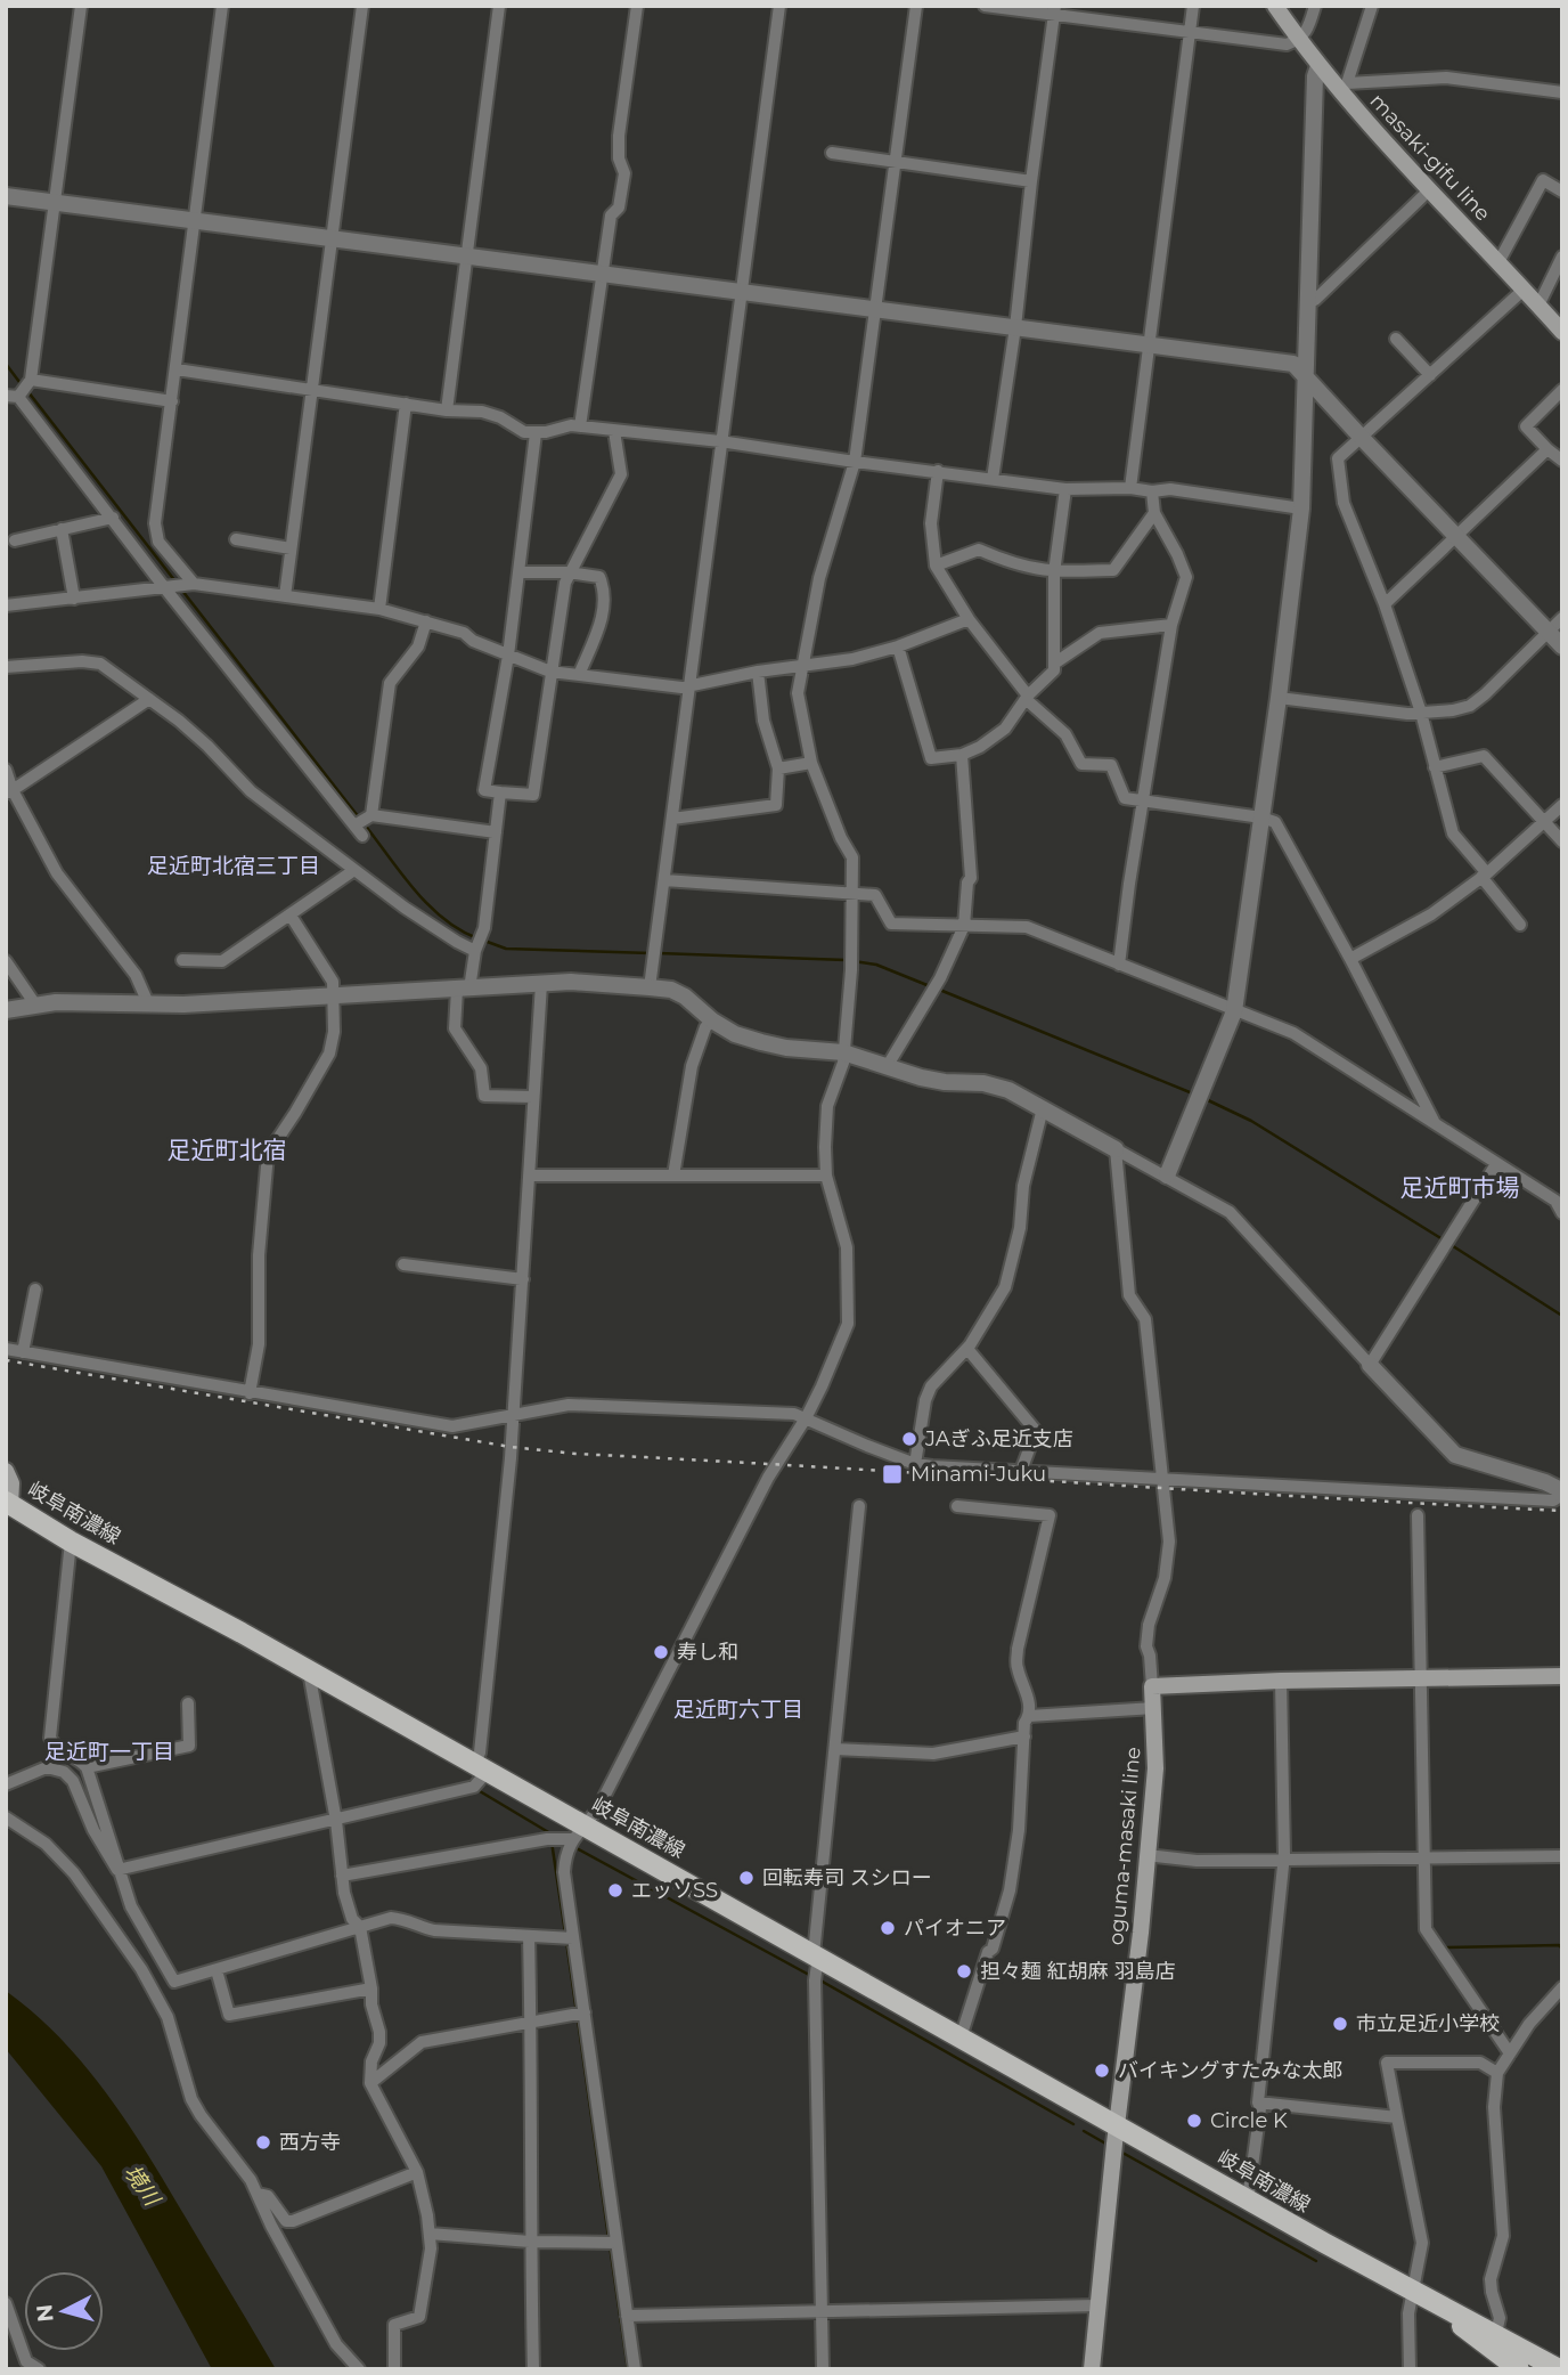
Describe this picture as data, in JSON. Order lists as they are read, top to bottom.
{
  "streets": {
    "main road": ["masaki-gifu line", "岐阜南濃線", "oguma-masaki line"]
  },
  "crossings": [
    ["岐阜南濃線", "oguma-masaki line"]
  ],
  "districts": [
    "足近町北宿三丁目",
    "足近町北宿",
    "足近町市場",
    "足近町六丁目",
    "足近町一丁目"
  ],
  "water": ["境川"],
  "places": {
    "other": [
      "JAぎふ足近支店",
      "寿し和",
      "回転寿司 スシロー",
      "エッソSS",
      "パイオニア",
      "担々麺 紅胡麻 羽島店",
      "市立足近小学校",
      "バイキングすたみな太郎",
      "Circle K",
      "西方寺"
    ],
    "transit": ["Minami-Juku"]
  },
  "north": "left"
}
